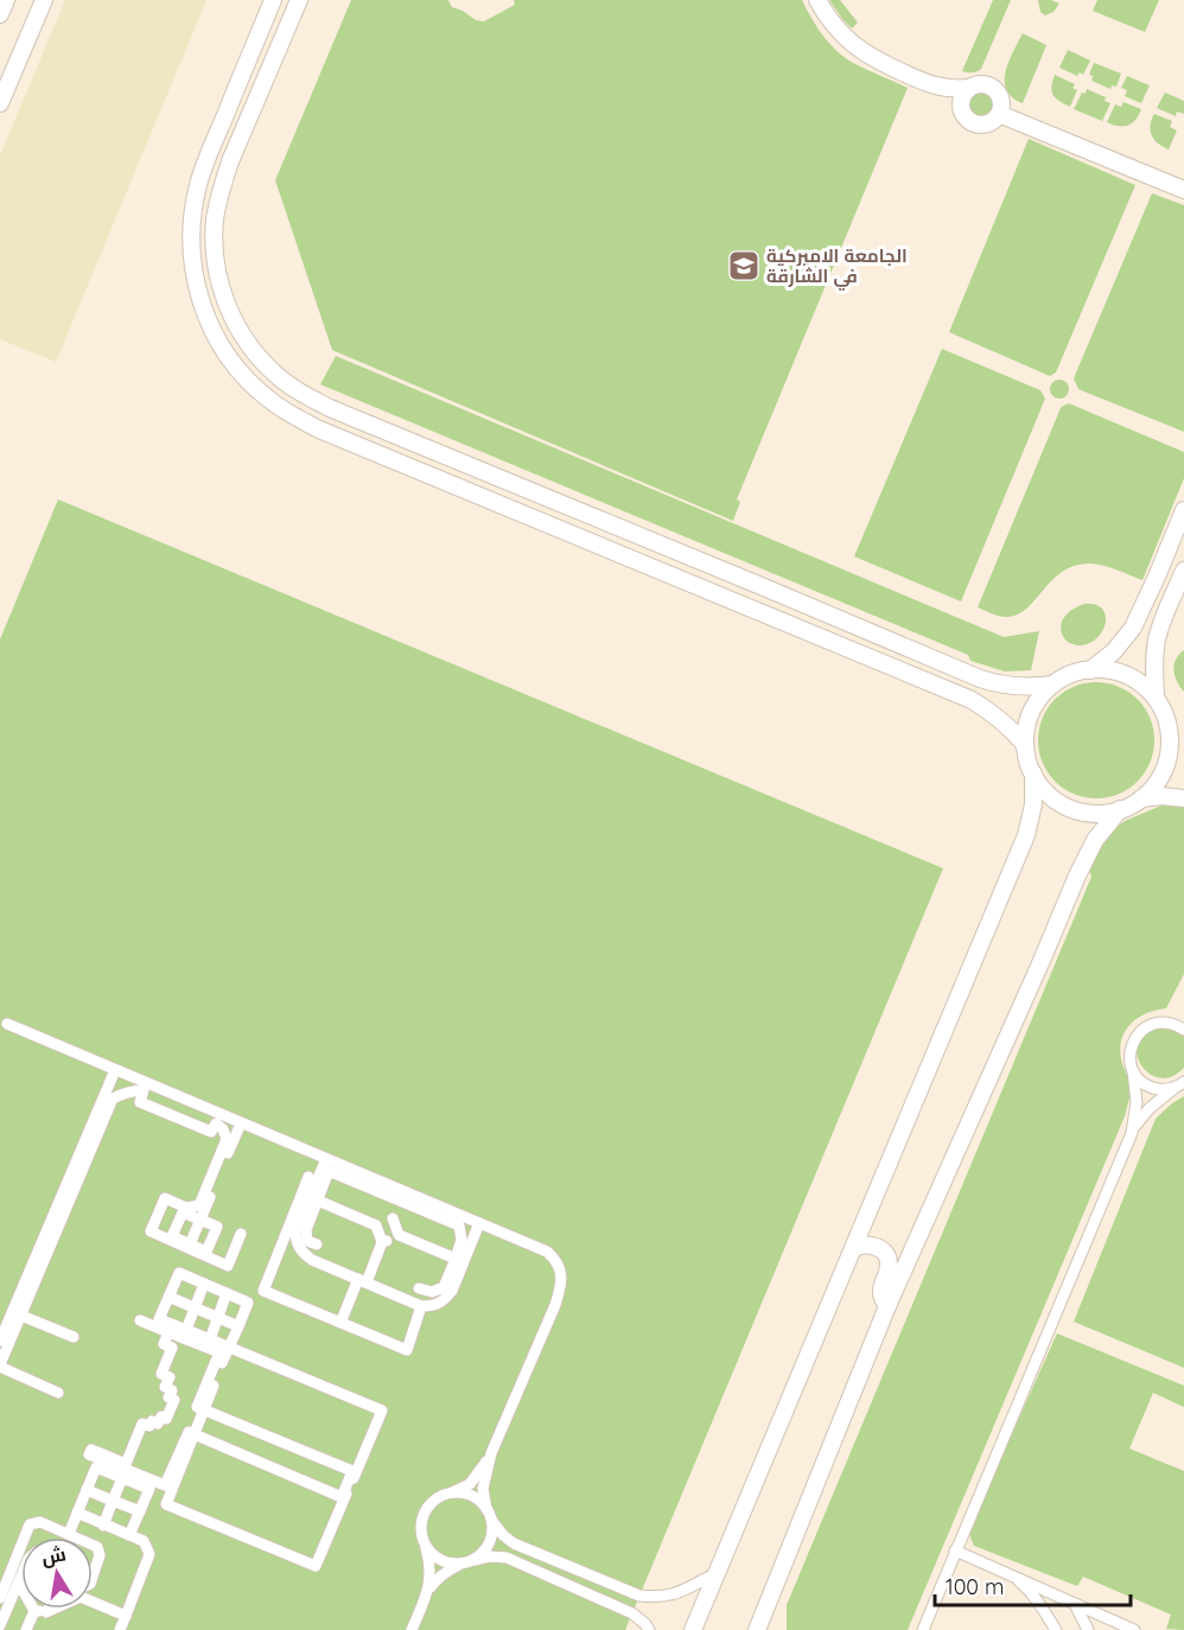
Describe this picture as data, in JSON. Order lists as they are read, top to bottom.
{
  "places": {
    "school or university": ["الجامعة الاميركية في الشارقة"]
  },
  "scale_bar": "100 m",
  "north": "top"
}
